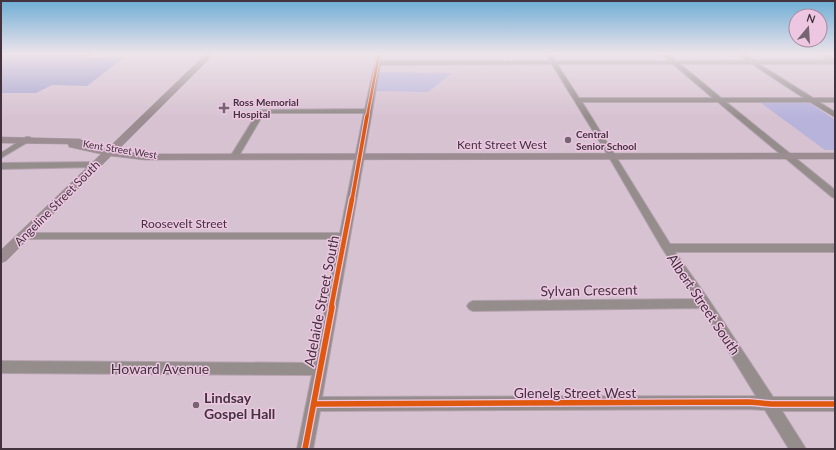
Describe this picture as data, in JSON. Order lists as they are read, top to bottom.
{
  "streets": {
    "main road": ["Kent Street West", "Angeline Street South"],
    "street": [
      "Roosevelt Street",
      "Sylvan Crescent",
      "Adelaide Street South",
      "Albert Street South",
      "Howard Avenue",
      "Glenelg Street West"
    ]
  },
  "crossings": [
    ["Kent Street West", "Angeline Street South"],
    ["Kent Street West", "Adelaide Street South"],
    ["Kent Street West", "Albert Street South"],
    ["Angeline Street South", "Roosevelt Street"],
    ["Roosevelt Street", "Adelaide Street South"],
    ["Sylvan Crescent", "Albert Street South"],
    ["Adelaide Street South", "Howard Avenue"],
    ["Adelaide Street South", "Glenelg Street West"],
    ["Albert Street South", "Glenelg Street West"]
  ],
  "places": {
    "health": ["Ross Memorial Hospital"],
    "other": ["Central Senior School", "Lindsay Gospel Hall"]
  },
  "north": "top"
}
